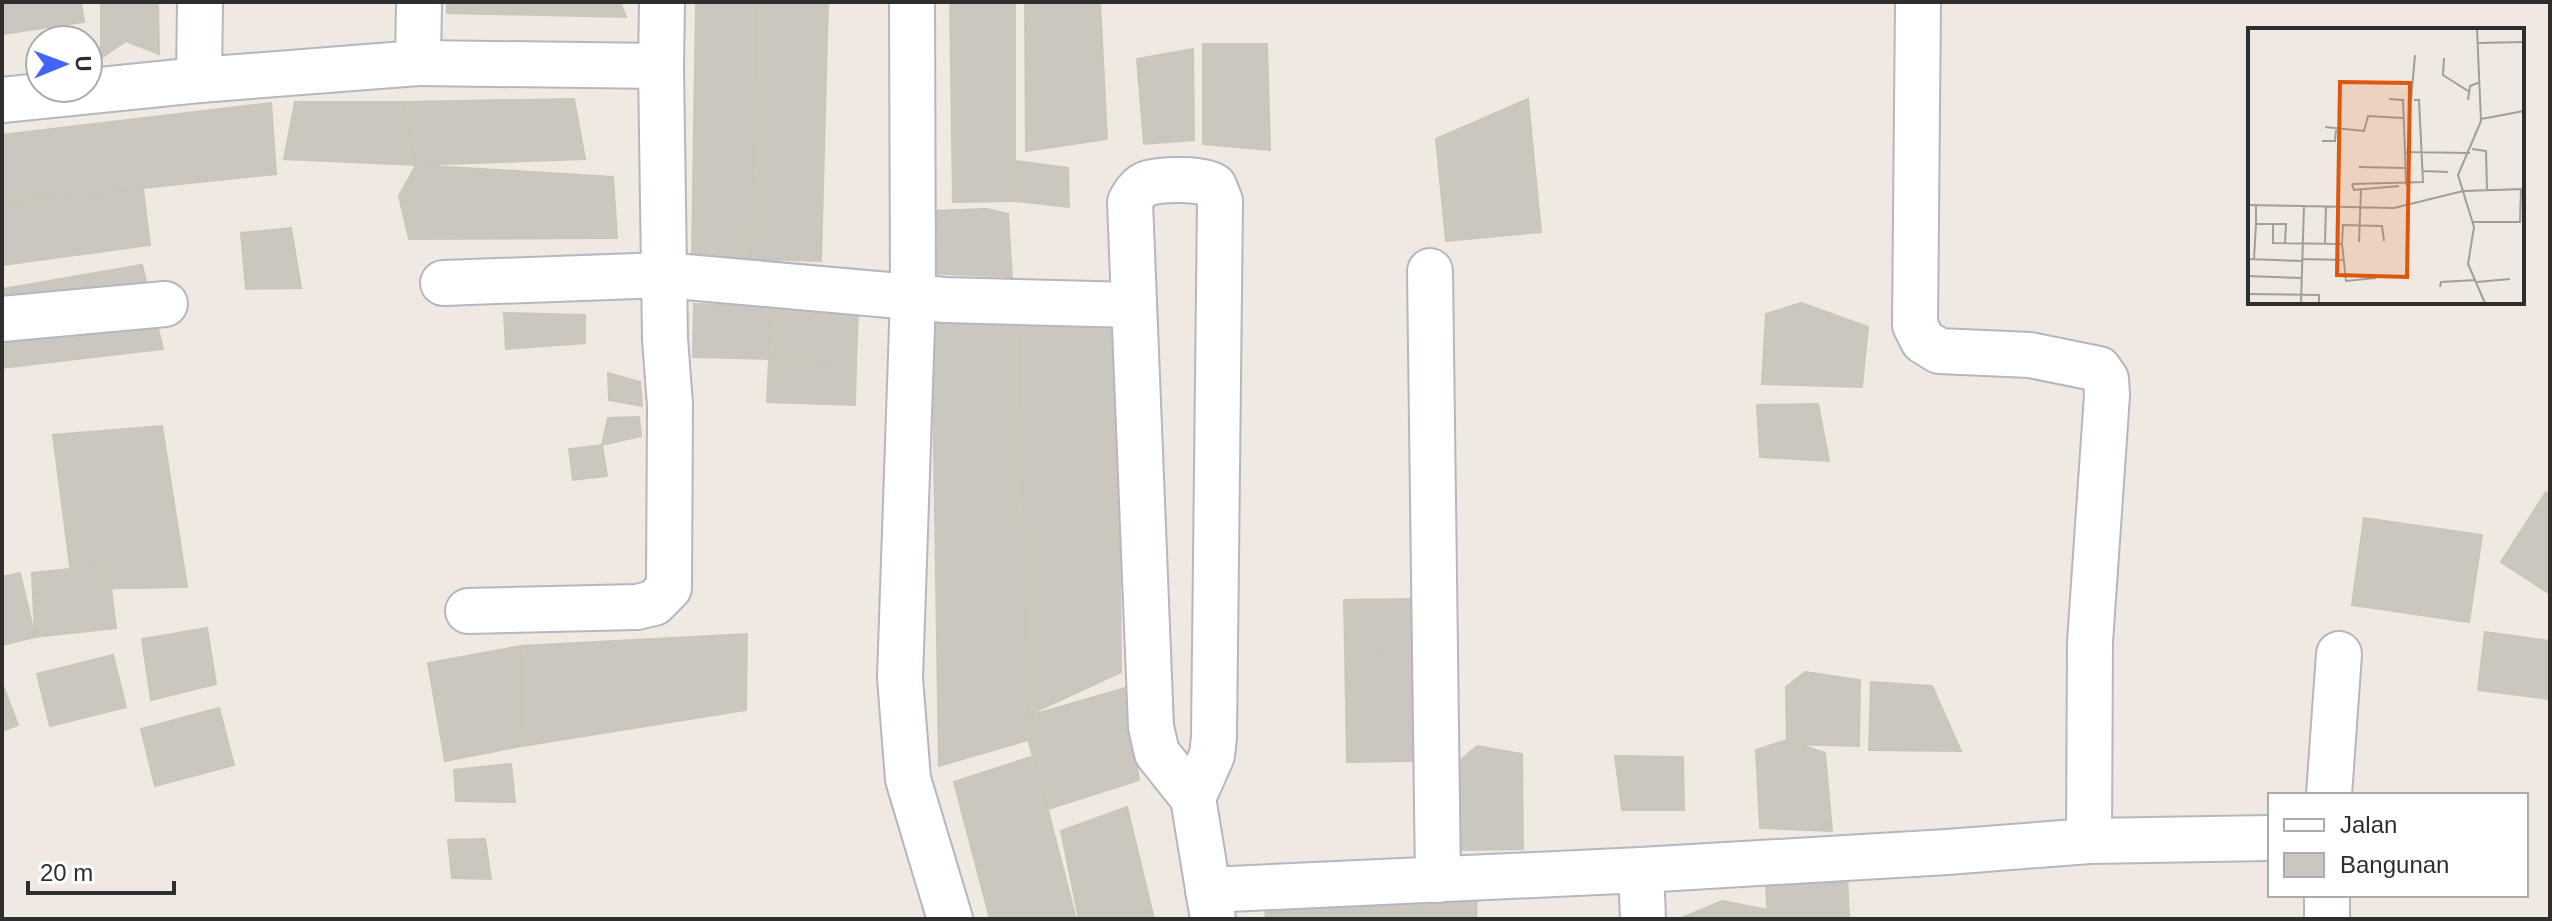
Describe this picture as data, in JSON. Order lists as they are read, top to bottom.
{
  "legend": ["Jalan", "Bangunan"],
  "scale_bar": "20 m",
  "north": "right"
}
